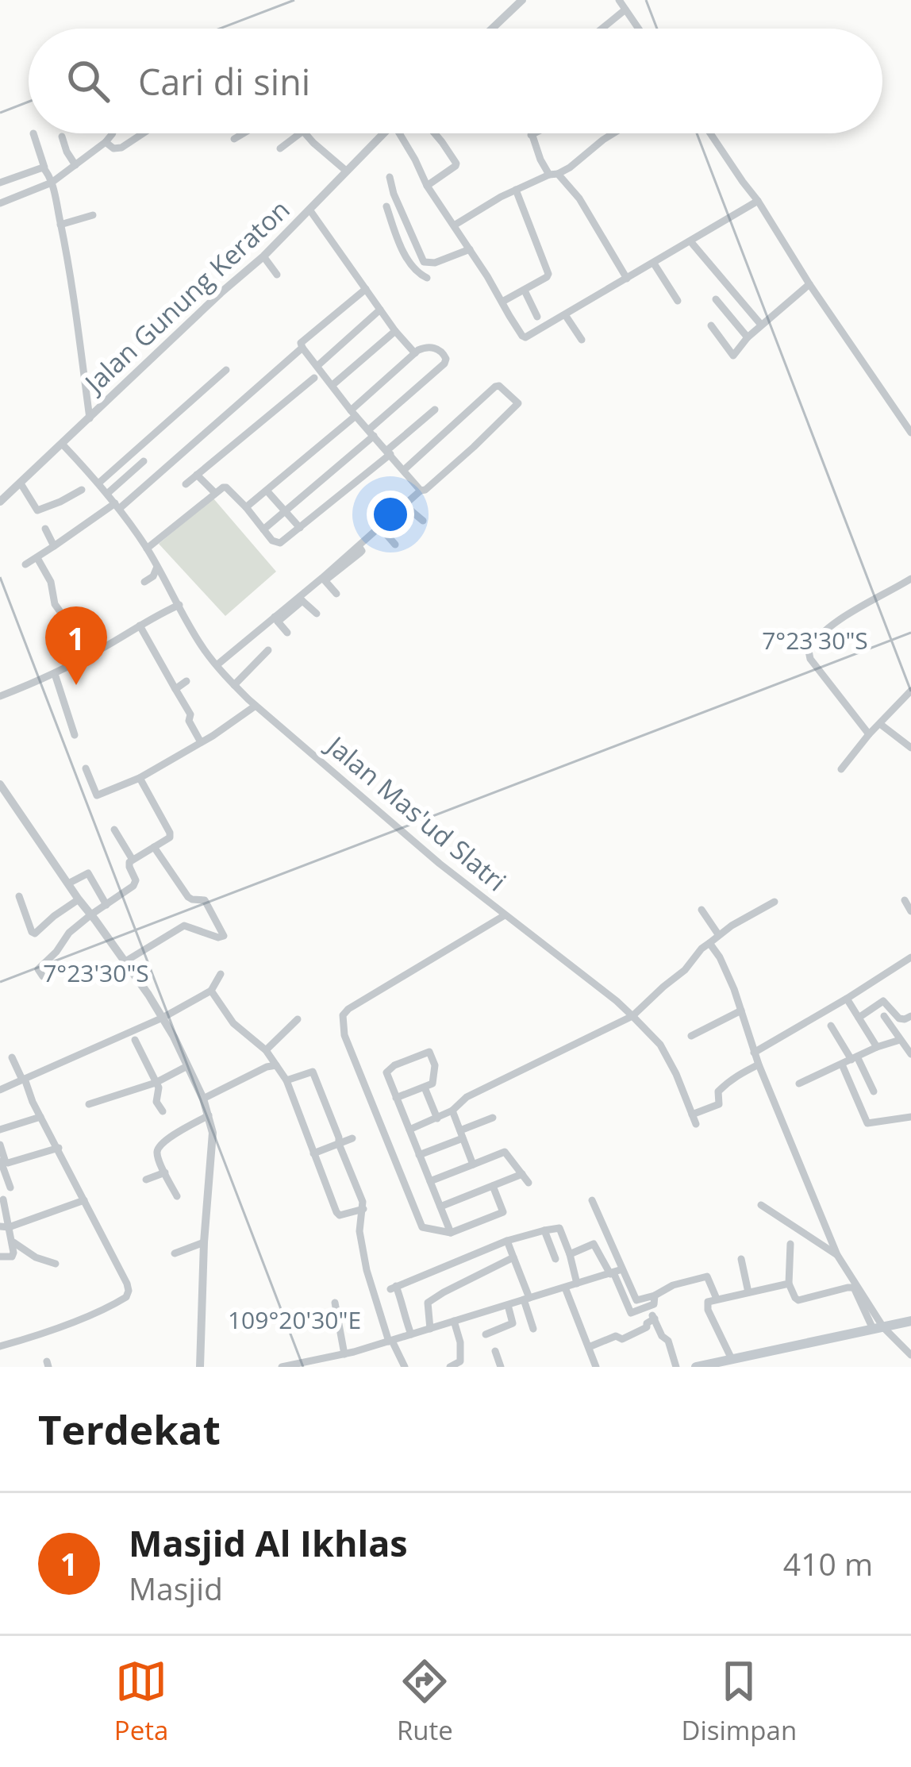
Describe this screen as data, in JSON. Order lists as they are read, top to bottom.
{
  "streets": {
    "street": ["Jalan Gunung Keraton", "Jalan Mas'ud Slatri"]
  },
  "crossings": [
    ["Jalan Gunung Keraton", "Jalan Mas'ud Slatri"]
  ],
  "page": {
    "search": "Cari di sini",
    "pins": "1",
    "heading": "Terdekat",
    "list": [
      {
        "mark": "1",
        "name": "Masjid Al Ikhlas",
        "note": "Masjid",
        "value": "410 m"
      }
    ],
    "nav": ["Peta", "Rute", "Disimpan"]
  },
  "coordinates": ["7°23'30\"S", "109°20'30\"E"]
}
